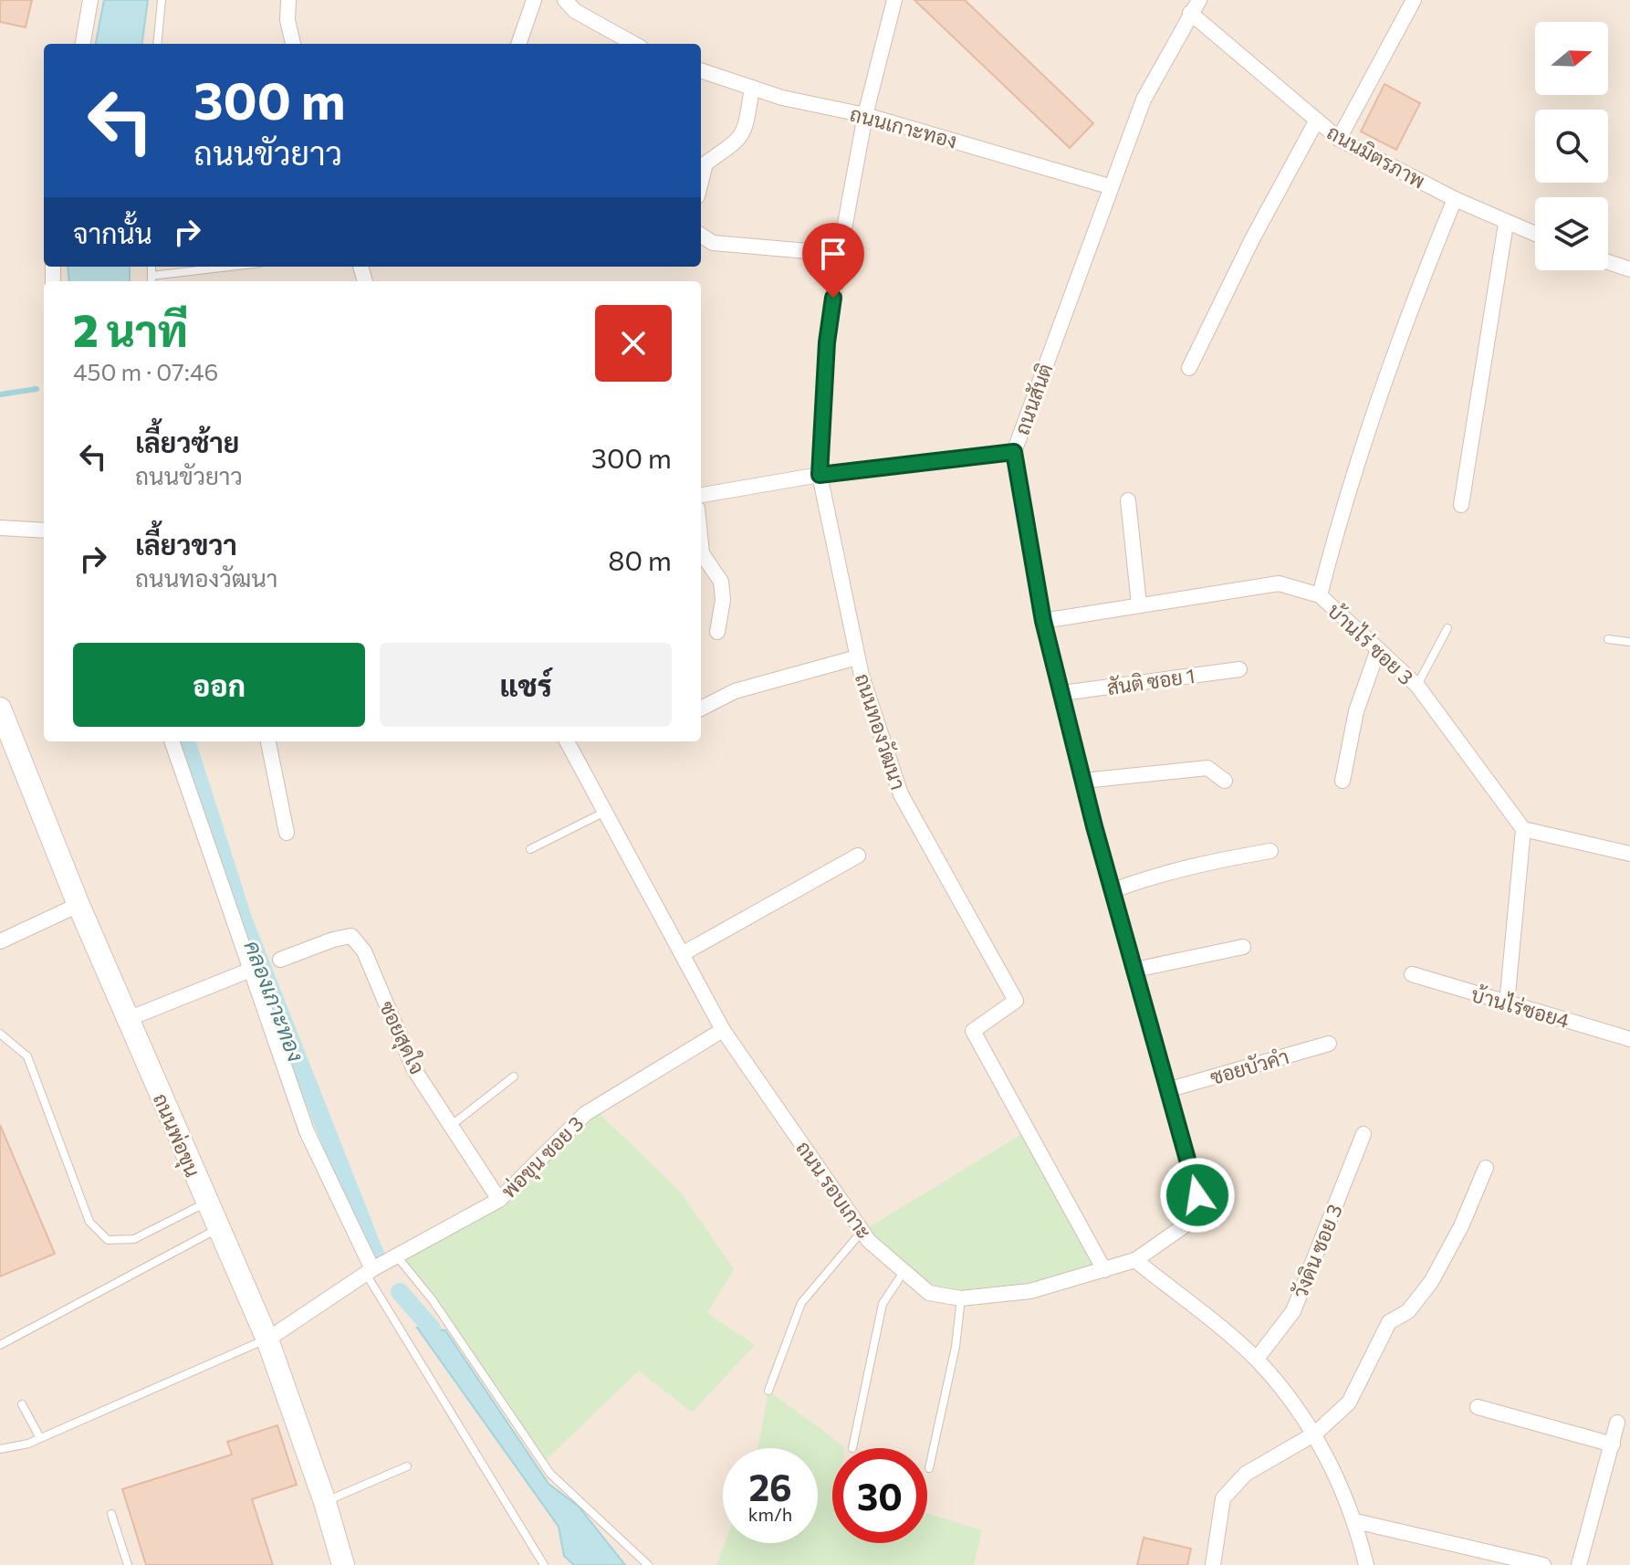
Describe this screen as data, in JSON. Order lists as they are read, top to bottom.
{
  "streets": {
    "main road": ["ถนนพ่อขุน"],
    "street": [
      "ถนนเกาะทอง",
      "ถนนมิตรภาพ",
      "ถนนสันติ",
      "บ้านไร่ ซอย 3",
      "สันติ ซอย 1",
      "ถนนทองวัฒนา",
      "บ้านไร่ซอย4",
      "ซอยสุดใจ",
      "ซอยบัวคำ",
      "พ่อขุน ซอย 3",
      "ถนน รอบเกาะ",
      "วังดิน ซอย 3"
    ]
  },
  "crossings": [
    ["ถนนเกาะทอง", "ถนนสันติ"],
    ["ถนนเกาะทอง", "ถนนทองวัฒนา"],
    ["ถนนมิตรภาพ", "ถนนสันติ"],
    ["ถนนสันติ", "บ้านไร่ ซอย 3"],
    ["ถนนสันติ", "สันติ ซอย 1"],
    ["ถนนสันติ", "ซอยบัวคำ"],
    ["ถนนสันติ", "ถนน รอบเกาะ"],
    ["ถนนทองวัฒนา", "ถนน รอบเกาะ"],
    ["ซอยสุดใจ", "พ่อขุน ซอย 3"],
    ["พ่อขุน ซอย 3", "ถนน รอบเกาะ"]
  ],
  "water": ["คลองเกาะทอง"],
  "north": "right",
  "page": {
    "turn": ["300 m", "ถนนขัวยาว"],
    "then": "จากนั้น",
    "heading": ["2 นาที", "450 m · 07:46"],
    "list": [
      {
        "name": "เลี้ยวซ้าย",
        "note": "ถนนขัวยาว",
        "value": "300 m"
      },
      {
        "name": "เลี้ยวขวา",
        "note": "ถนนทองวัฒนา",
        "value": "80 m"
      }
    ],
    "buttons": ["ออก", "แชร์"],
    "speed": "26 km/h",
    "limit": "30"
  }
}
